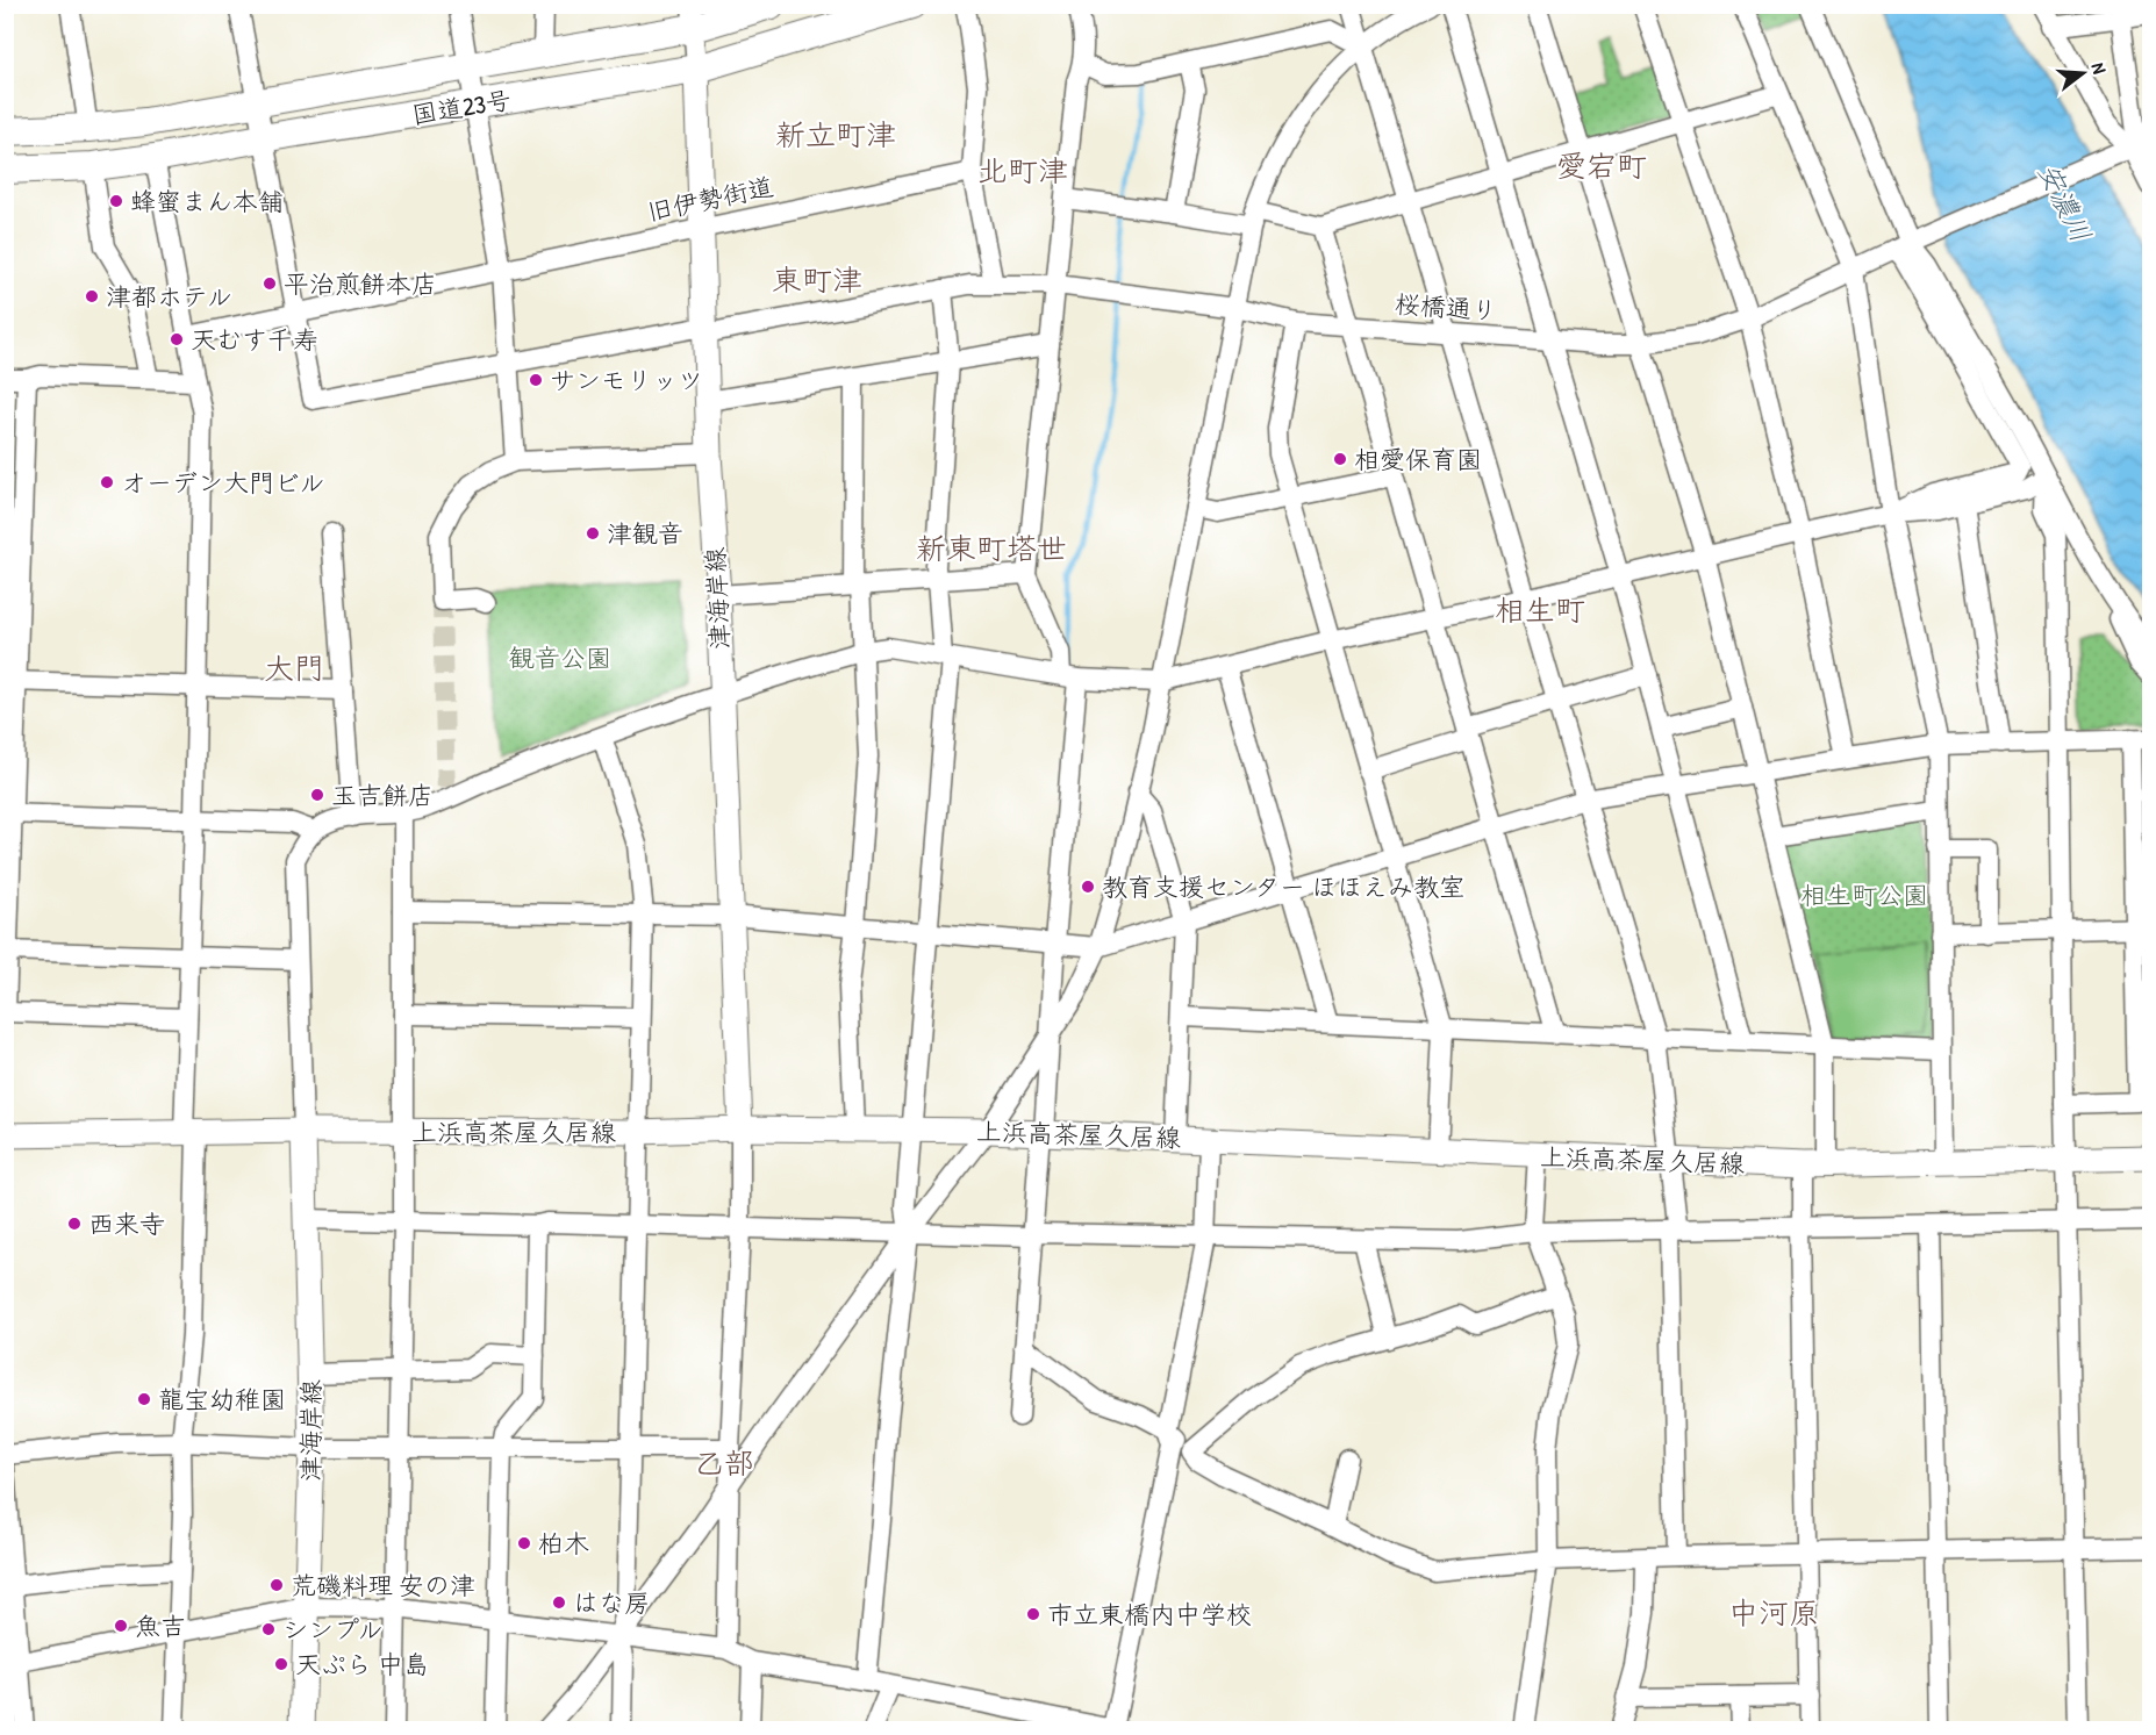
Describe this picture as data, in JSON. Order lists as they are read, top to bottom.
{
  "streets": {
    "highway": ["国道23号"],
    "main road": ["津海岸線", "上浜高茶屋久居線"],
    "street": ["旧伊勢街道", "桜橋通り"]
  },
  "crossings": [
    ["国道23号", "津海岸線"],
    ["旧伊勢街道", "桜橋通り"],
    ["旧伊勢街道", "津海岸線"],
    ["桜橋通り", "津海岸線"],
    ["津海岸線", "上浜高茶屋久居線"]
  ],
  "districts": [
    "新立町津",
    "愛宕町",
    "北町津",
    "東町津",
    "新東町塔世",
    "相生町",
    "大門",
    "乙部",
    "中河原"
  ],
  "water": ["安濃川"],
  "parks": ["観音公園", "相生町公園"],
  "places": [
    "蜂蜜まん本舗",
    "平治煎餅本店",
    "津都ホテル",
    "天むす千寿",
    "サンモリッツ",
    "相愛保育園",
    "オーデン大門ビル",
    "津観音",
    "玉吉餅店",
    "教育支援センター ほほえみ教室",
    "西来寺",
    "龍宝幼稚園",
    "柏木",
    "荒磯料理 安の津",
    "はな房",
    "市立東橋内中学校",
    "魚吉",
    "シンプル",
    "天ぷら 中島"
  ],
  "north": "right"
}
